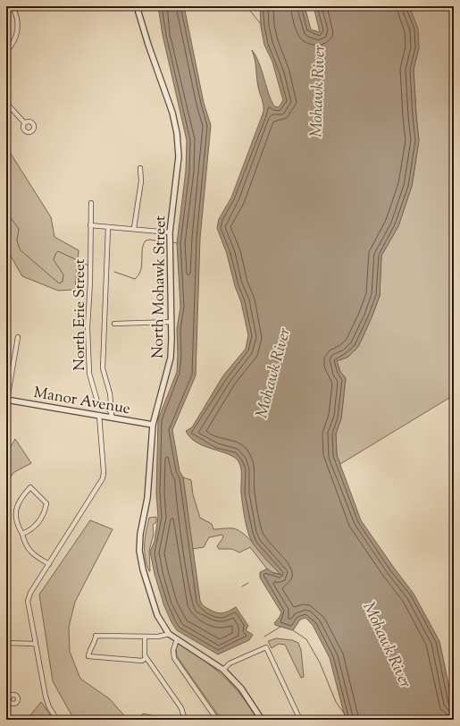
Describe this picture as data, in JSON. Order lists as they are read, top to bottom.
{
  "streets": {
    "street": ["North Mohawk Street", "North Erie Street", "Manor Avenue"]
  },
  "crossings": [
    ["North Mohawk Street", "Manor Avenue"],
    ["North Erie Street", "Manor Avenue"]
  ],
  "water": ["Mohawk River"]
}
